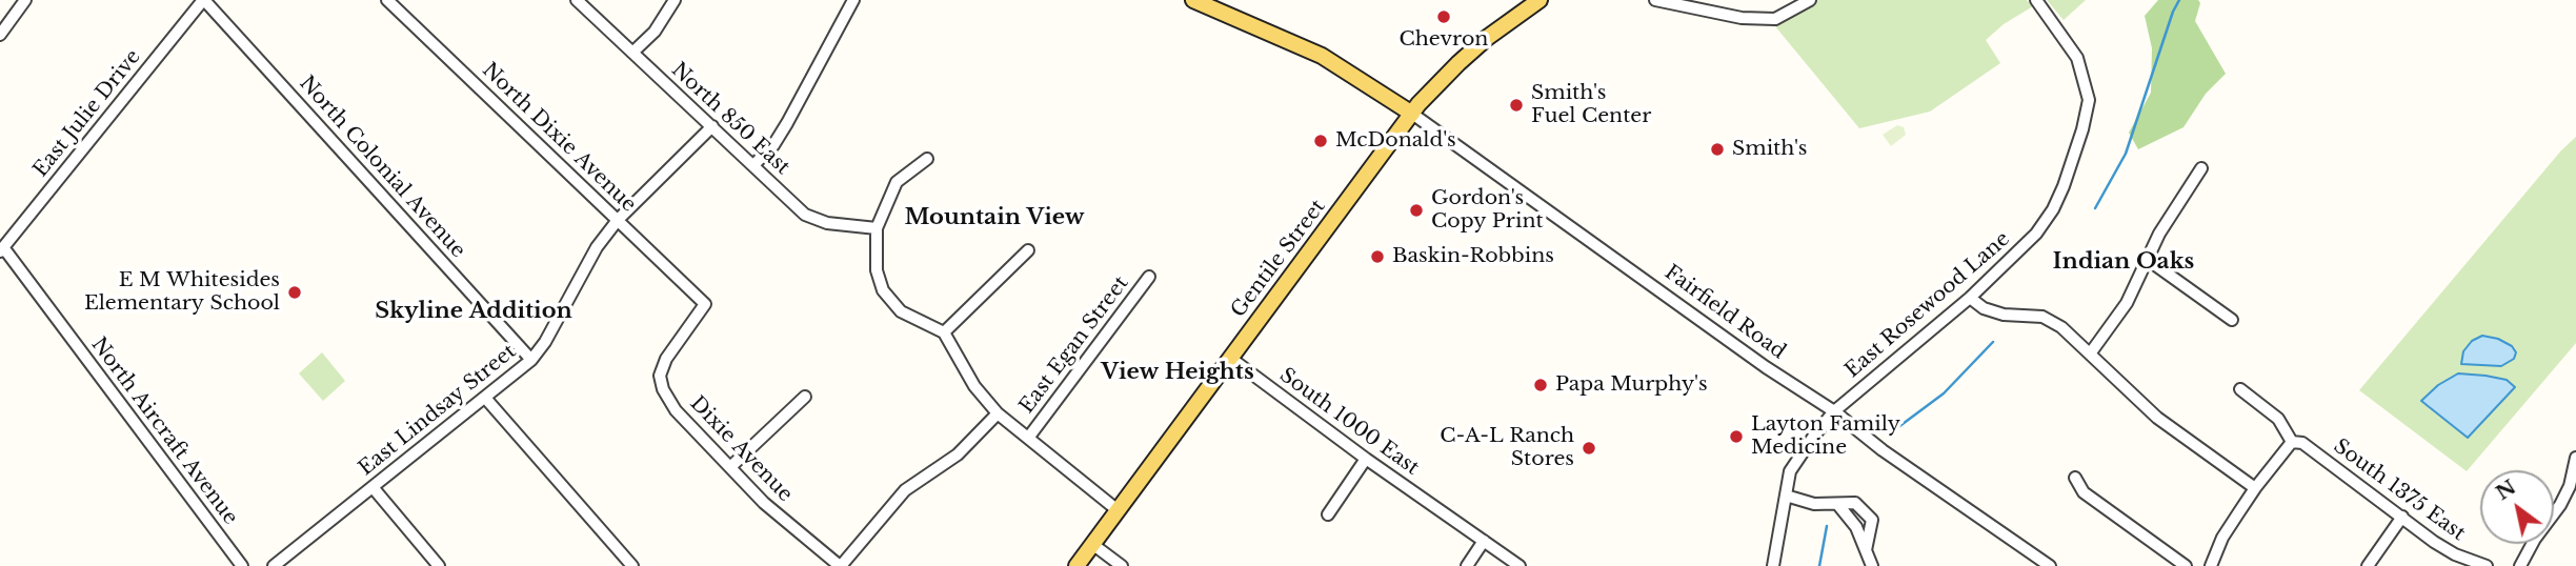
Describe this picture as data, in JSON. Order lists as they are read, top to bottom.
{
  "streets": {
    "main road": ["Gentile Street", "Fairfield Road"],
    "street": [
      "East Julie Drive",
      "North 850 East",
      "North Dixie Avenue",
      "North Colonial Avenue",
      "East Rosewood Lane",
      "East Egan Street",
      "East Lindsay Street",
      "South 1000 East",
      "North Aircraft Avenue",
      "Dixie Avenue",
      "South 1375 East"
    ]
  },
  "crossings": [
    ["East Julie Drive", "North Colonial Avenue"],
    ["East Julie Drive", "North Aircraft Avenue"],
    ["North 850 East", "East Lindsay Street"],
    ["North Dixie Avenue", "East Lindsay Street"],
    ["North Dixie Avenue", "Dixie Avenue"],
    ["North Colonial Avenue", "East Lindsay Street"],
    ["Gentile Street", "Fairfield Road"],
    ["Gentile Street", "South 1000 East"],
    ["East Rosewood Lane", "Fairfield Road"]
  ],
  "districts": [
    "Mountain View",
    "Indian Oaks",
    "Skyline Addition",
    "View Heights"
  ],
  "places": [
    "Chevron",
    "Smith's Fuel Center",
    "McDonald's",
    "Smith's",
    "Gordon's Copy Print",
    "Baskin-Robbins",
    "E M Whitesides Elementary School",
    "Papa Murphy's",
    "Layton Family Medicine",
    "C-A-L Ranch Stores"
  ],
  "north": "top left"
}
